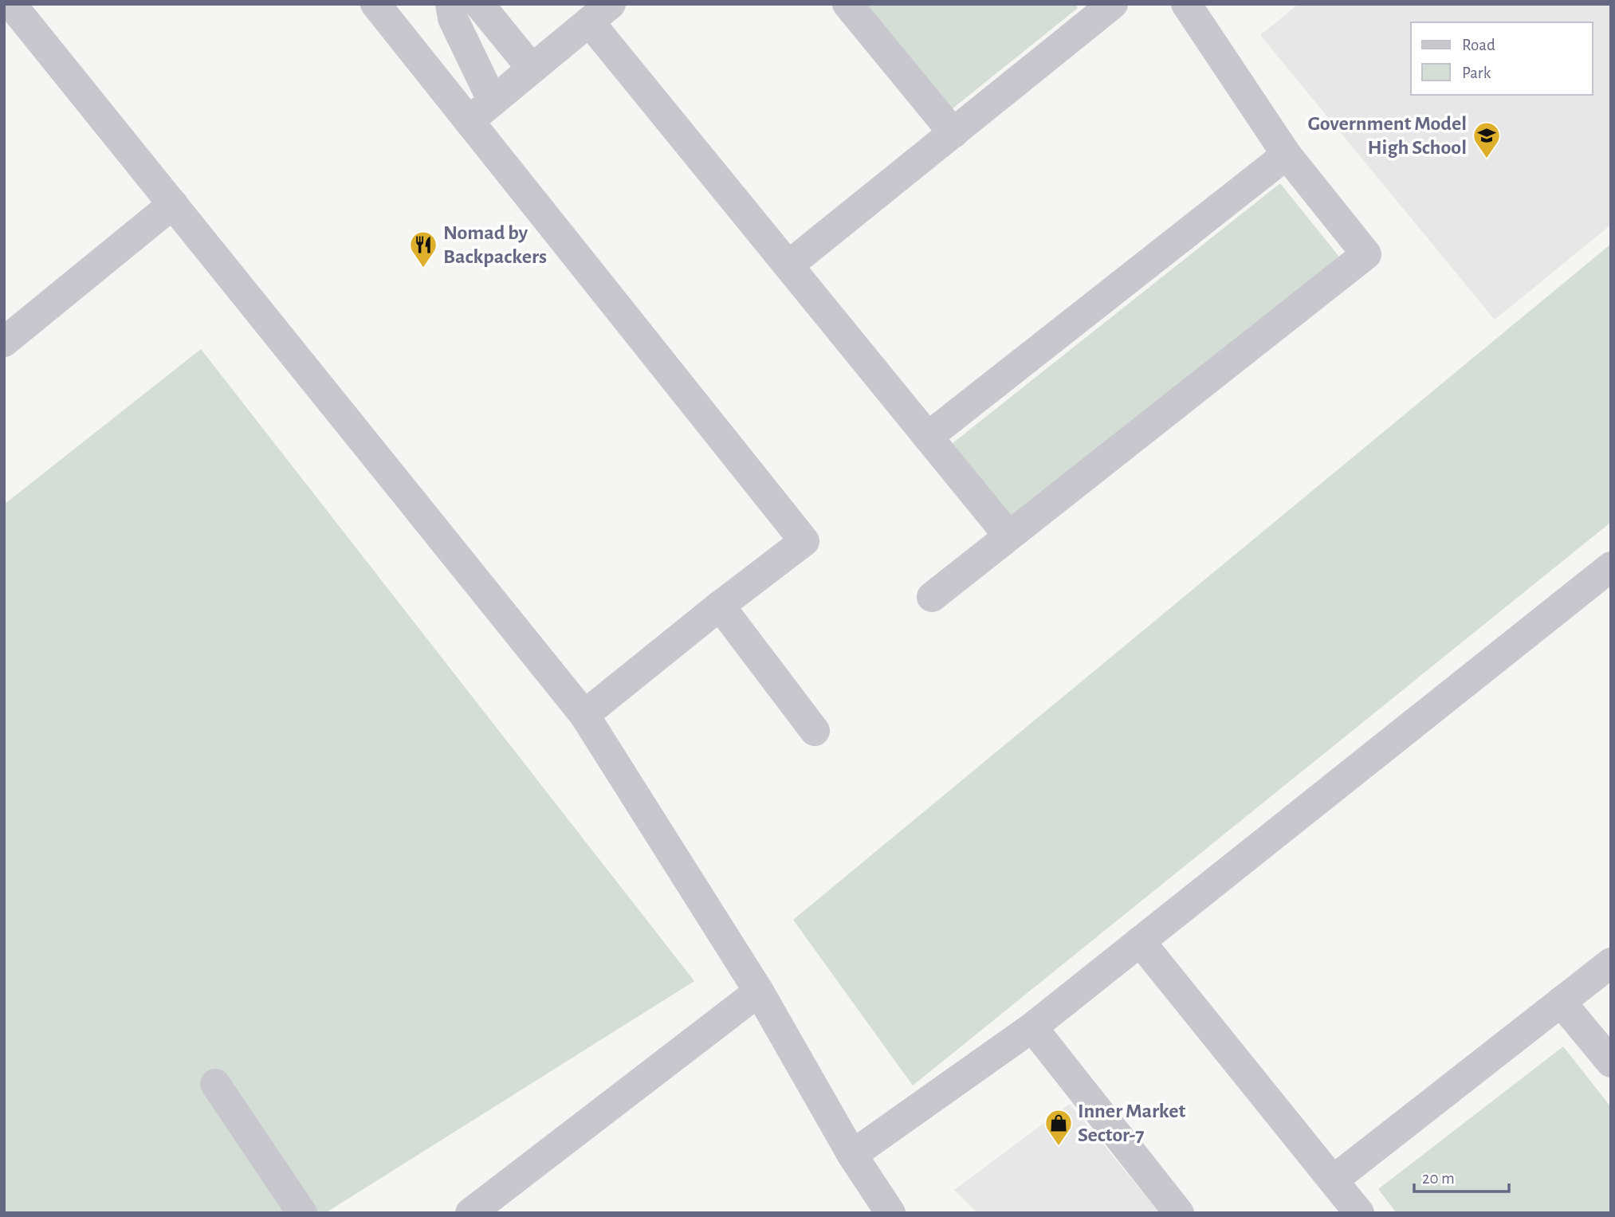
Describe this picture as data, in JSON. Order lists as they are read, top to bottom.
{
  "places": {
    "school or university": ["Government Model High School"],
    "restaurant": ["Nomad by Backpackers"],
    "shop": ["Inner Market Sector-7"]
  },
  "legend": ["Road", "Park"],
  "scale_bar": "20 m"
}
